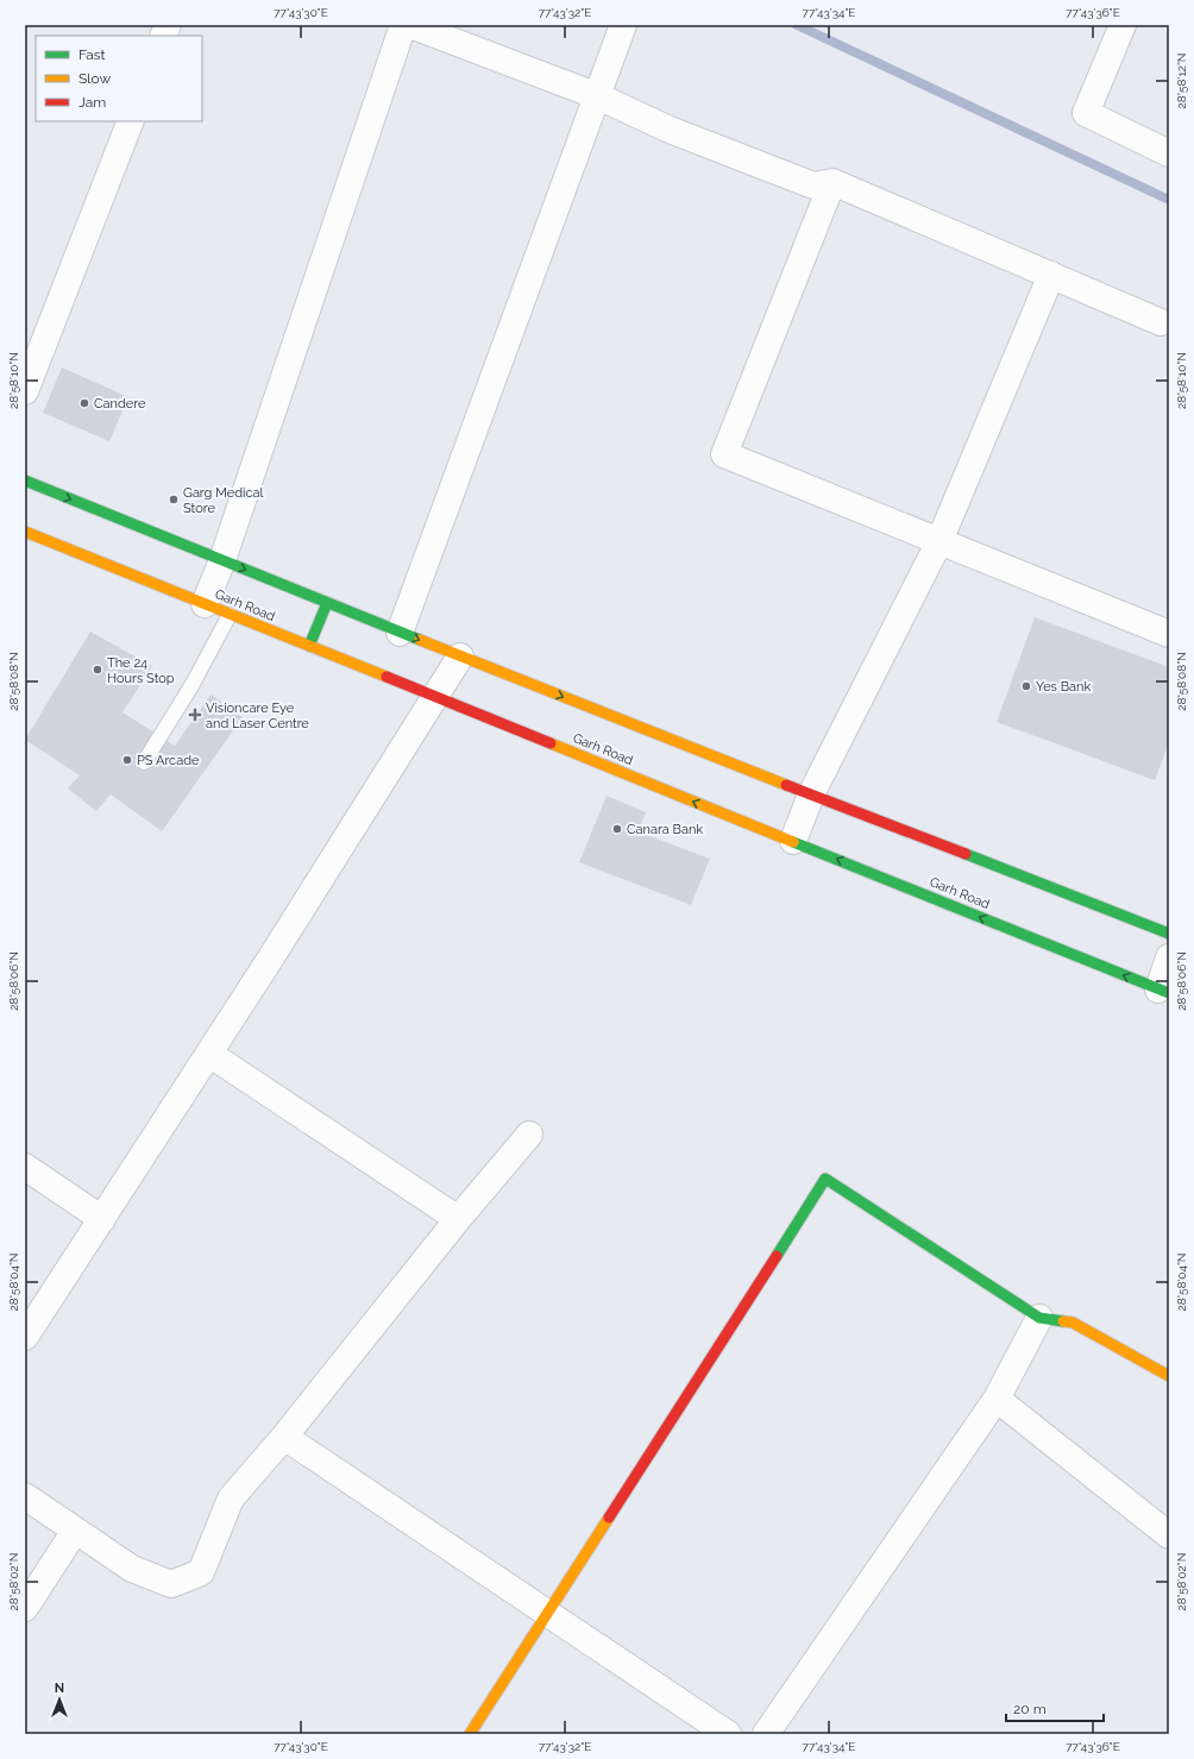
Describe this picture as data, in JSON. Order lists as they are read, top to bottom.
{
  "streets": {
    "main road": ["Garh Road"]
  },
  "places": {
    "other": [
      "Candere",
      "Garg Medical Store",
      "The 24 Hours Stop",
      "Yes Bank",
      "PS Arcade",
      "Canara Bank"
    ],
    "health": ["Visioncare Eye and Laser Centre"]
  },
  "legend": ["Fast", "Slow", "Jam"],
  "scale_bar": "20 m",
  "north": "top",
  "coordinates": [
    "77°43'30\"E",
    "77°43'32\"E",
    "77°43'34\"E",
    "77°43'36\"E",
    "28°58'12\"N",
    "28°58'10\"N",
    "28°58'08\"N",
    "28°58'06\"N",
    "28°58'04\"N",
    "28°58'02\"N"
  ]
}
